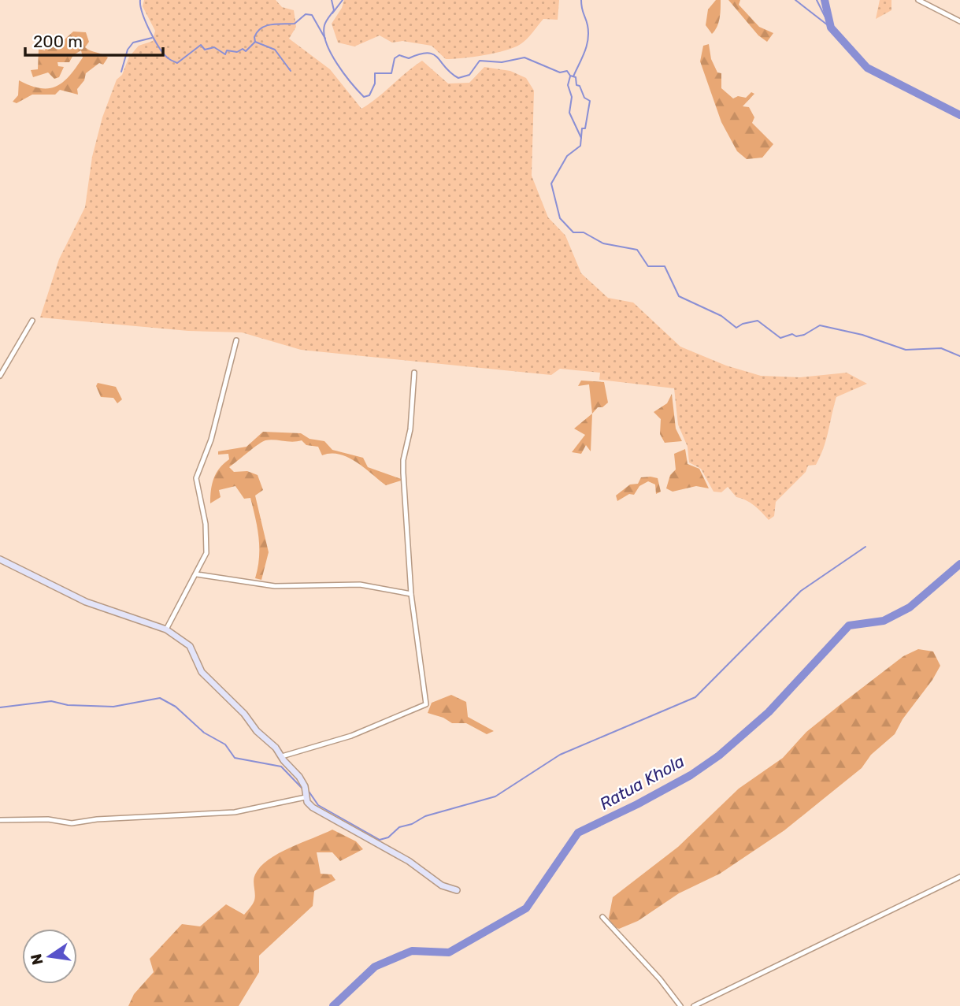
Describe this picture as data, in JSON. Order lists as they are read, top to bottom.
{
  "water": ["Ratua Khola"],
  "scale_bar": "200 m",
  "north": "left"
}
